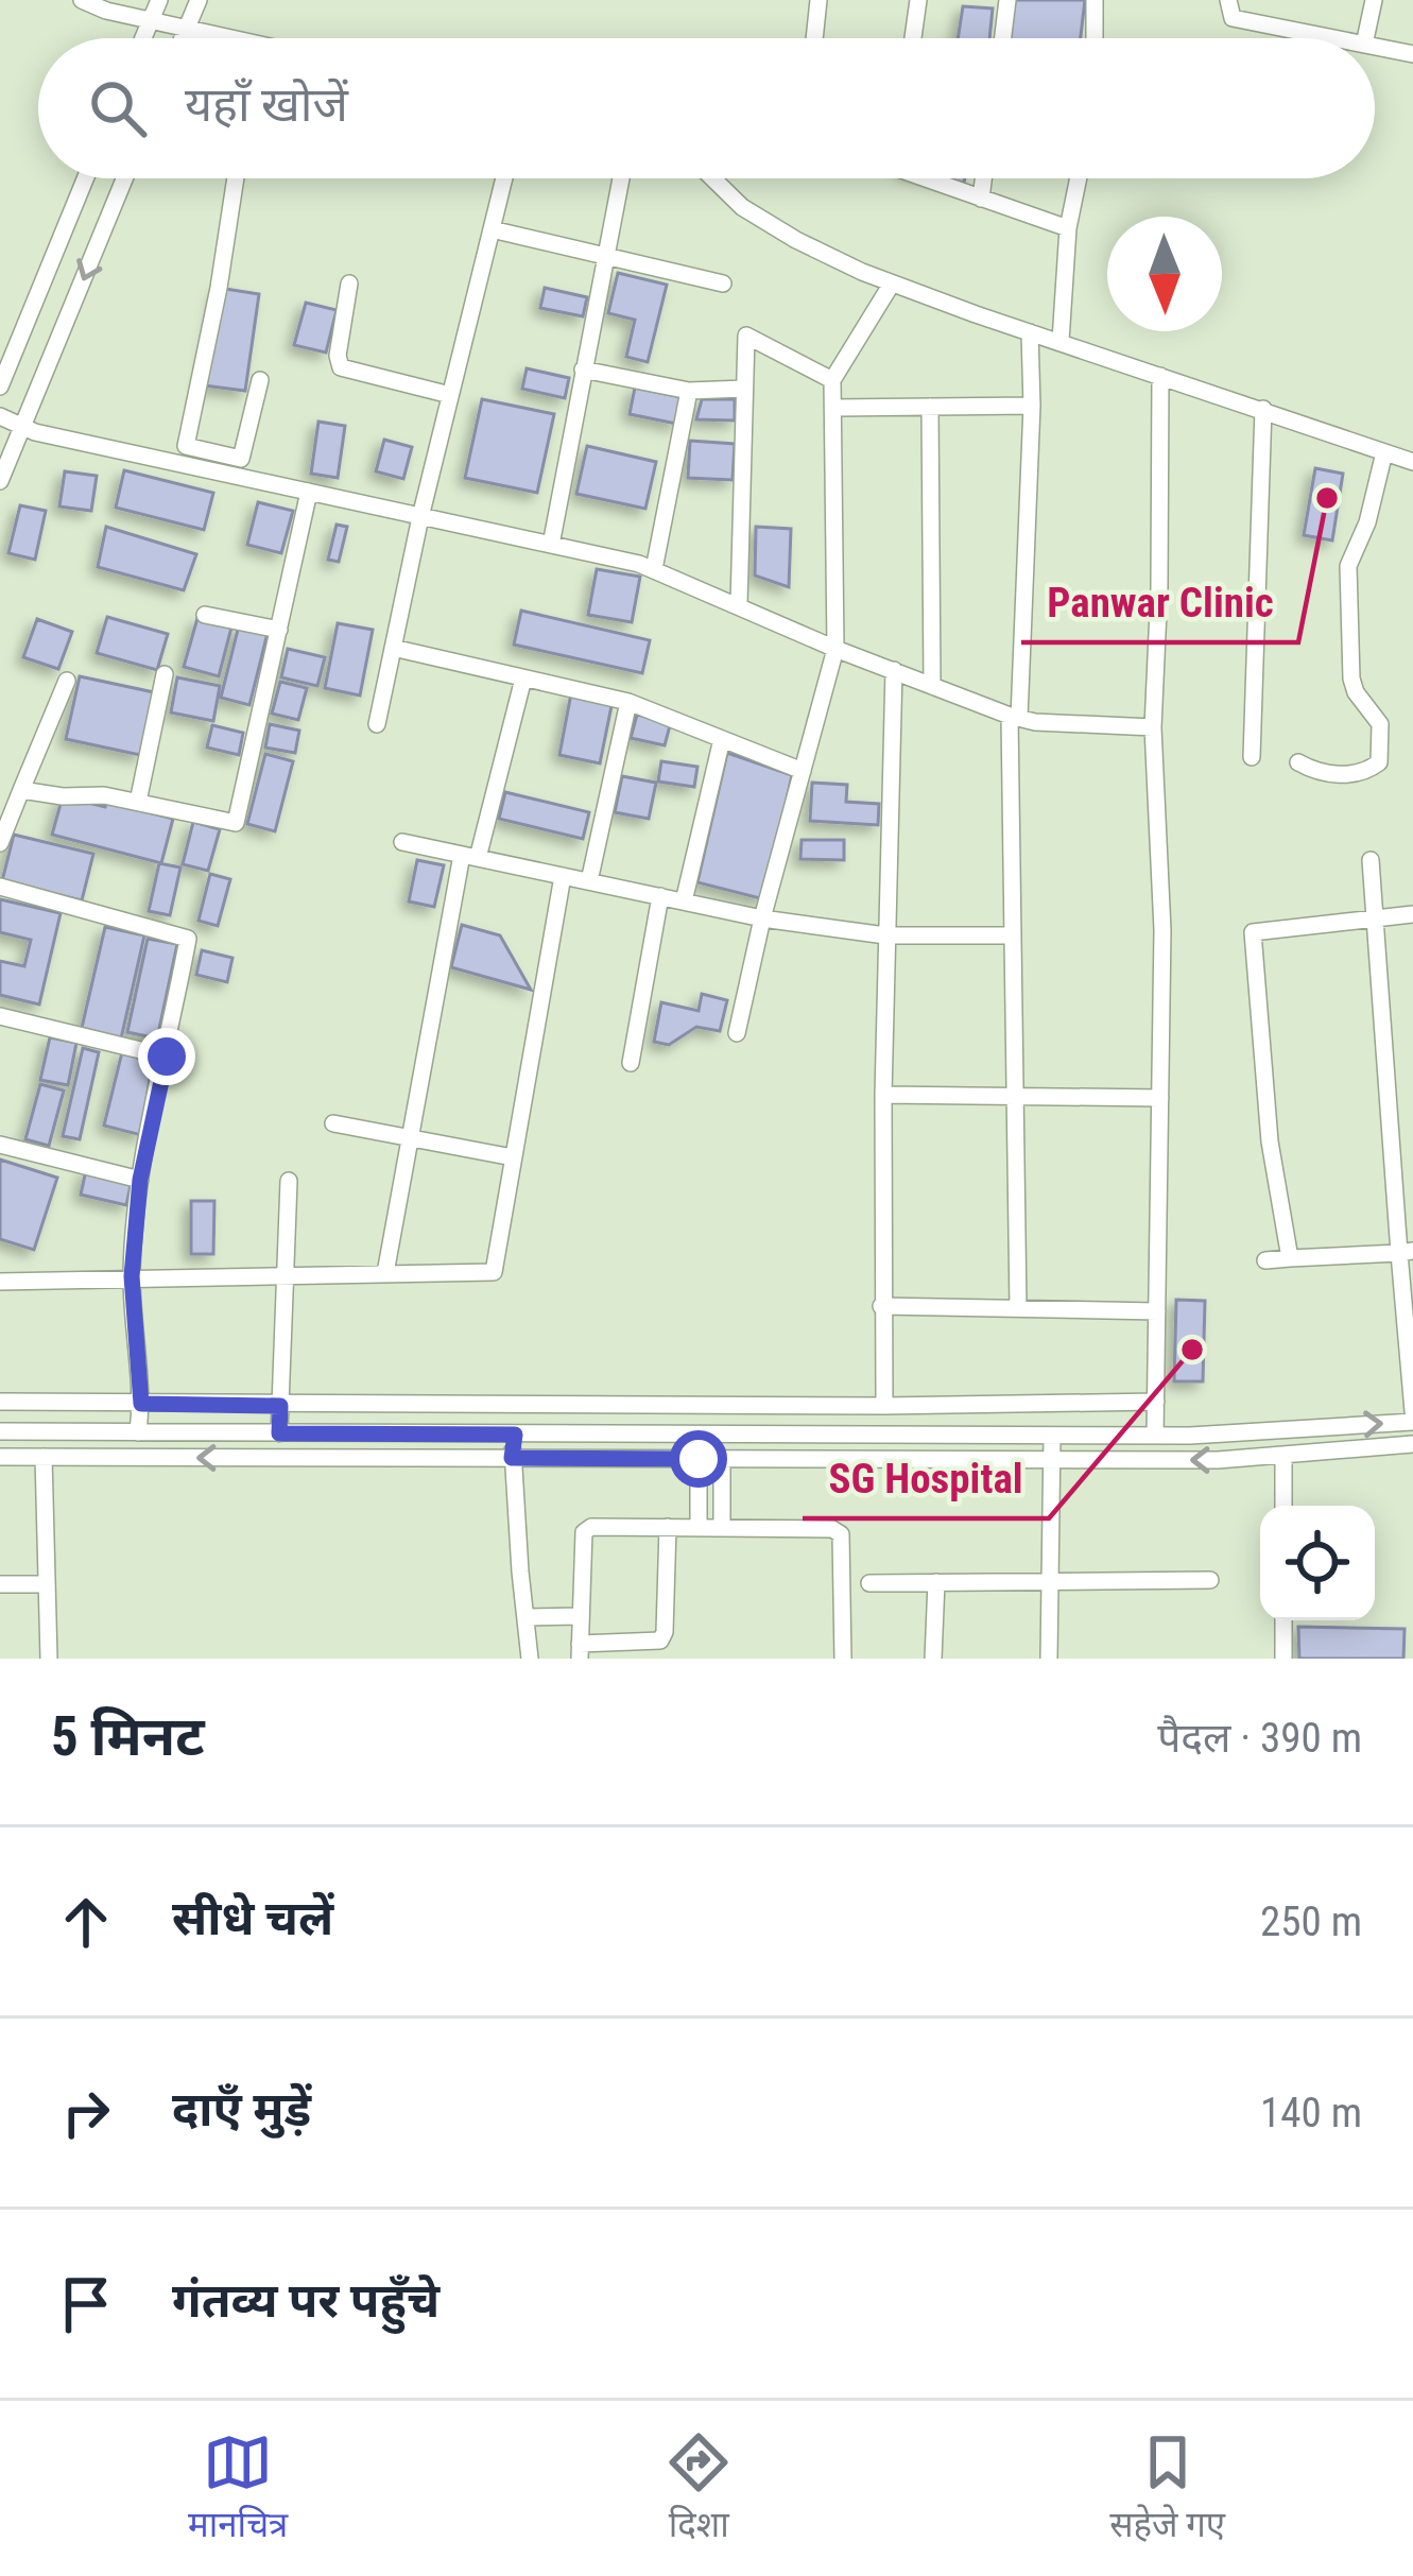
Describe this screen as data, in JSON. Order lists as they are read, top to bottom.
{
  "places": ["Panwar Clinic", "SG Hospital"],
  "north": "bottom",
  "page": {
    "search": "यहाँ खोजें",
    "heading": ["5 मिनट", "पैदल · 390 m"],
    "list": [
      ["सीधे चलें", "250 m"],
      ["दाएँ मुड़ें", "140 m"],
      "गंतव्य पर पहुँचे"
    ],
    "nav": ["मानचित्र", "दिशा", "सहेजे गए"]
  }
}
